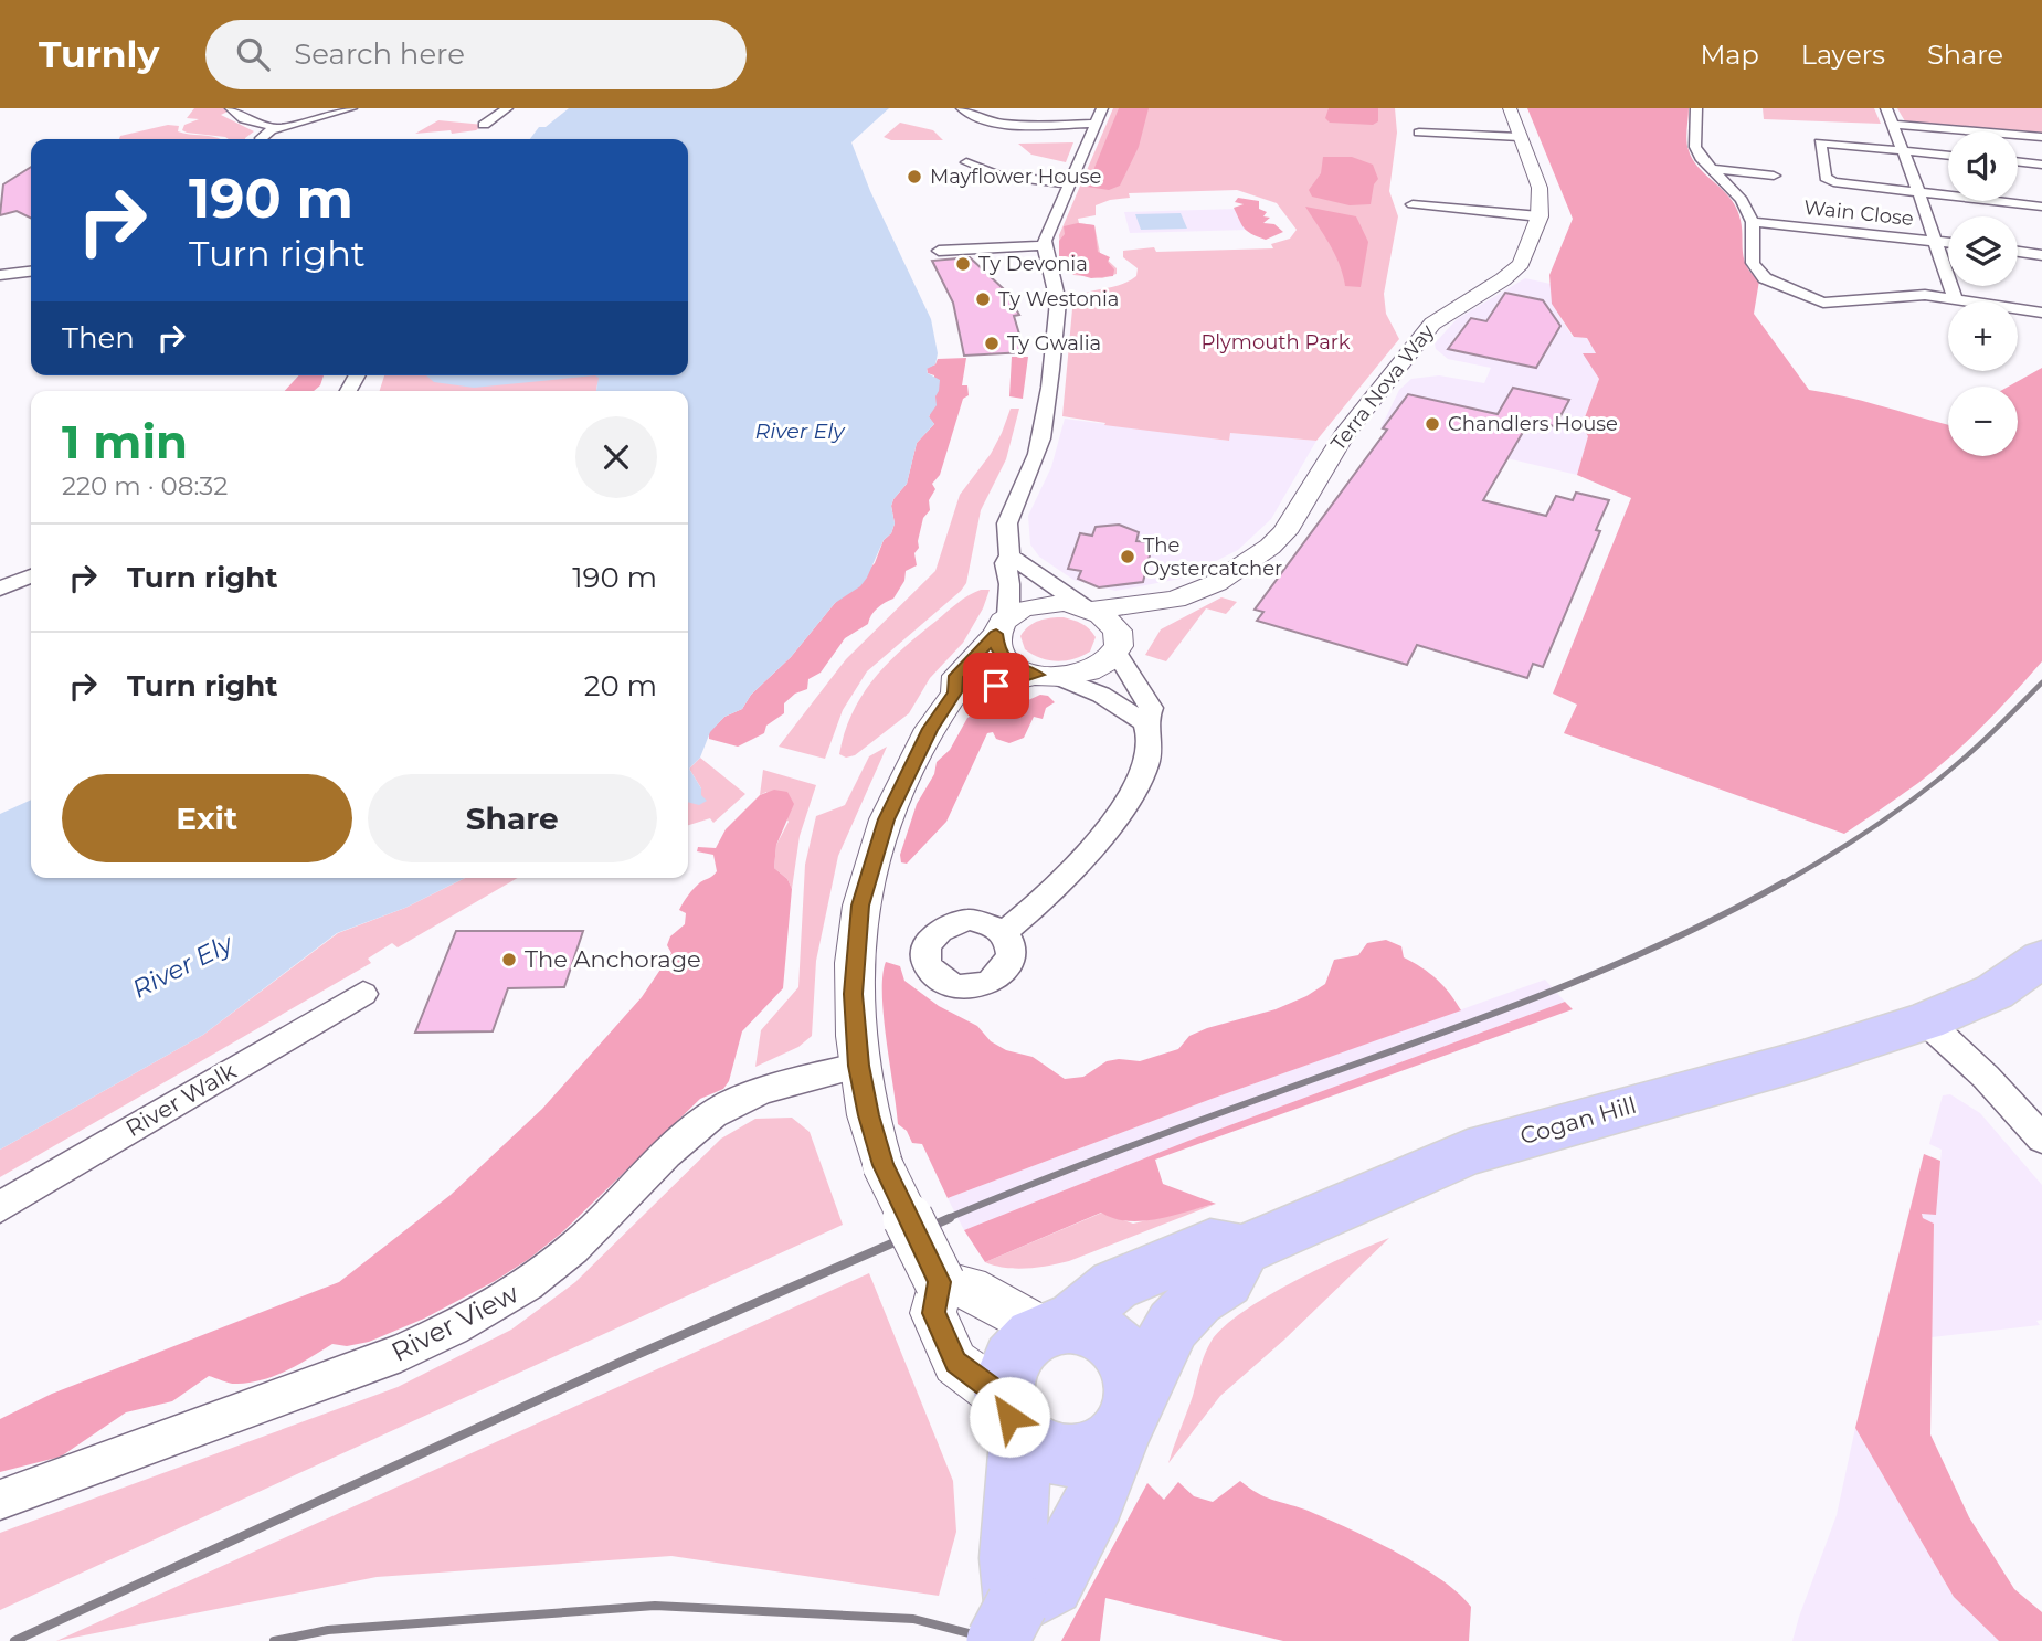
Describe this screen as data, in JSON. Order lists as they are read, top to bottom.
{
  "streets": {
    "main road": ["Cogan Hill"],
    "street": [
      "Wain Close",
      "Terra Nova Way",
      "River Walk",
      "River View"
    ]
  },
  "water": ["River Ely"],
  "parks": ["Plymouth Park"],
  "places": [
    "Mayflower House",
    "Ty Devonia",
    "Ty Westonia",
    "Ty Gwalia",
    "Chandlers House",
    "The Oystercatcher",
    "The Anchorage"
  ],
  "page": {
    "header": "Turnly",
    "search": "Search here",
    "nav": ["Map", "Layers", "Share"],
    "map_buttons": ["+", "−"],
    "turn": ["190 m", "Turn right"],
    "then": "Then",
    "heading": ["1 min", "220 m · 08:32"],
    "list": [
      {
        "name": "Turn right",
        "value": "190 m"
      },
      {
        "name": "Turn right",
        "value": "20 m"
      }
    ],
    "buttons": ["Exit", "Share"]
  }
}
